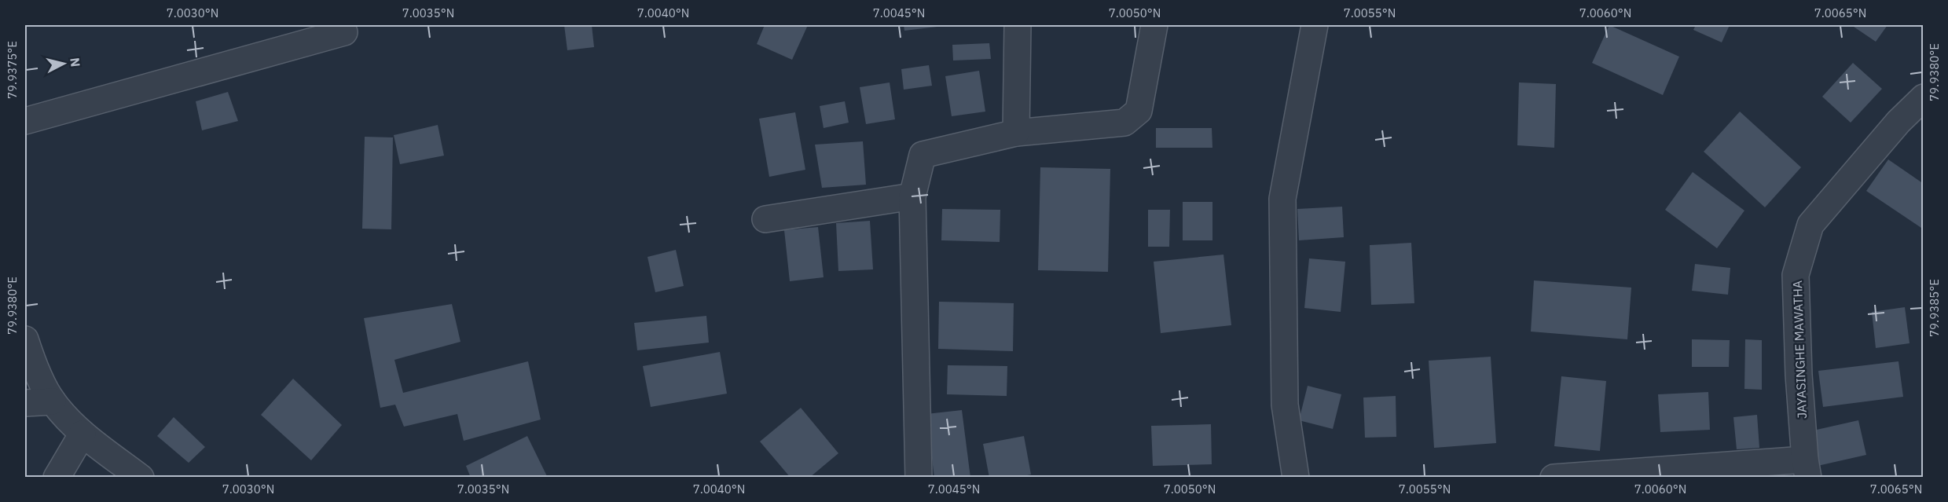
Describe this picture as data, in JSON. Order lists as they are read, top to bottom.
{
  "streets": {
    "street": ["JAYASINGHE MAWATHA"]
  },
  "north": "right",
  "coordinates": [
    "7.0030°N",
    "7.0035°N",
    "7.0040°N",
    "7.0045°N",
    "7.0050°N",
    "7.0055°N",
    "7.0060°N",
    "7.0065°N",
    "79.9375°E",
    "79.9380°E",
    "79.9385°E"
  ]
}
